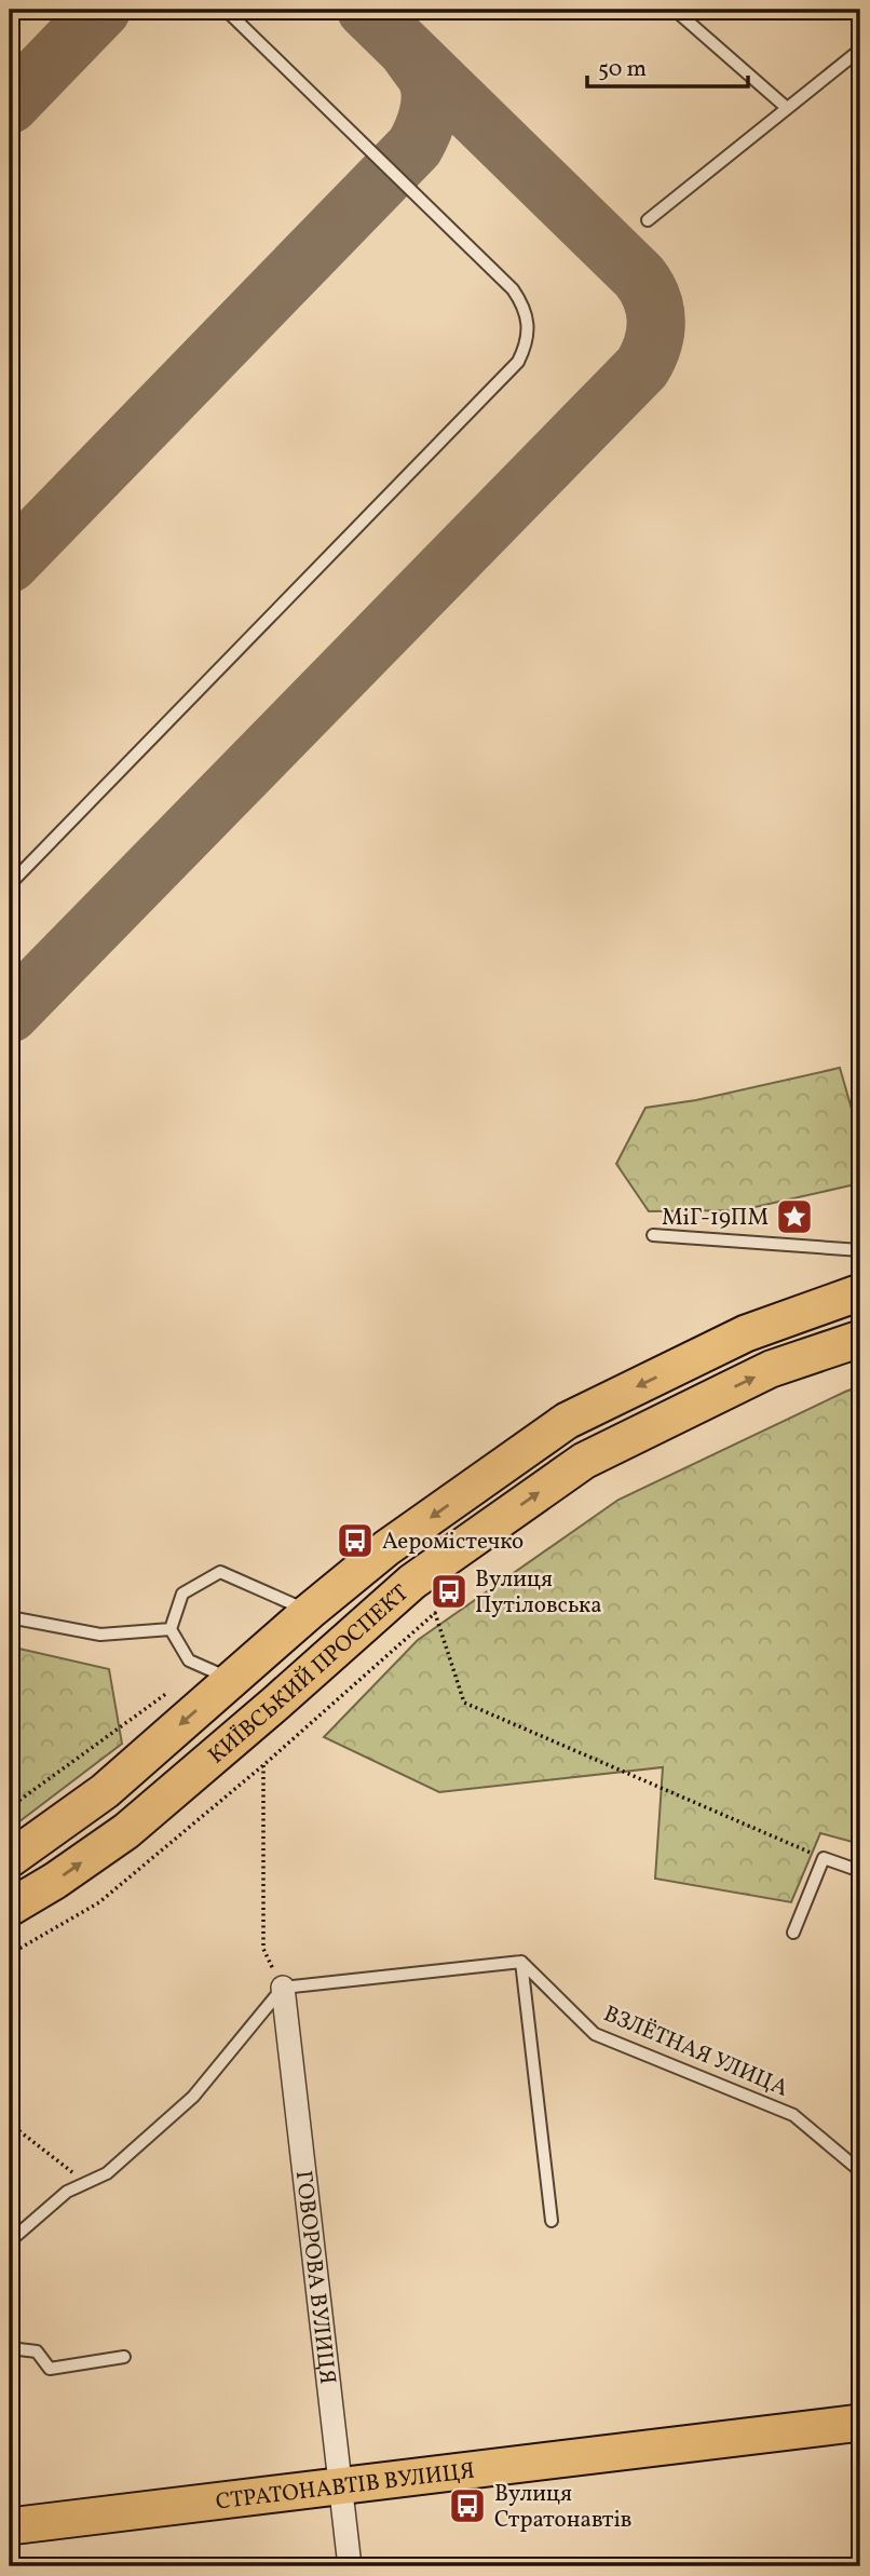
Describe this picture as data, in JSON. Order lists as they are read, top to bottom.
{
  "streets": {
    "main road": ["КИЇВСЬКИЙ ПРОСПЕКТ", "СТРАТОНАВТІВ ВУЛИЦЯ"],
    "street": ["ГОВОРОВА ВУЛИЦЯ"],
    "lane": ["ВЗЛЁТНАЯ УЛИЦА"]
  },
  "crossings": [
    ["ГОВОРОВА ВУЛИЦЯ", "СТРАТОНАВТІВ ВУЛИЦЯ"]
  ],
  "places": {
    "place": ["МіГ-19ПМ"],
    "bus stop": ["Аеромістечко", "Вулиця Путіловська", "Вулиця Стратонавтів"]
  },
  "scale_bar": "50 m"
}
